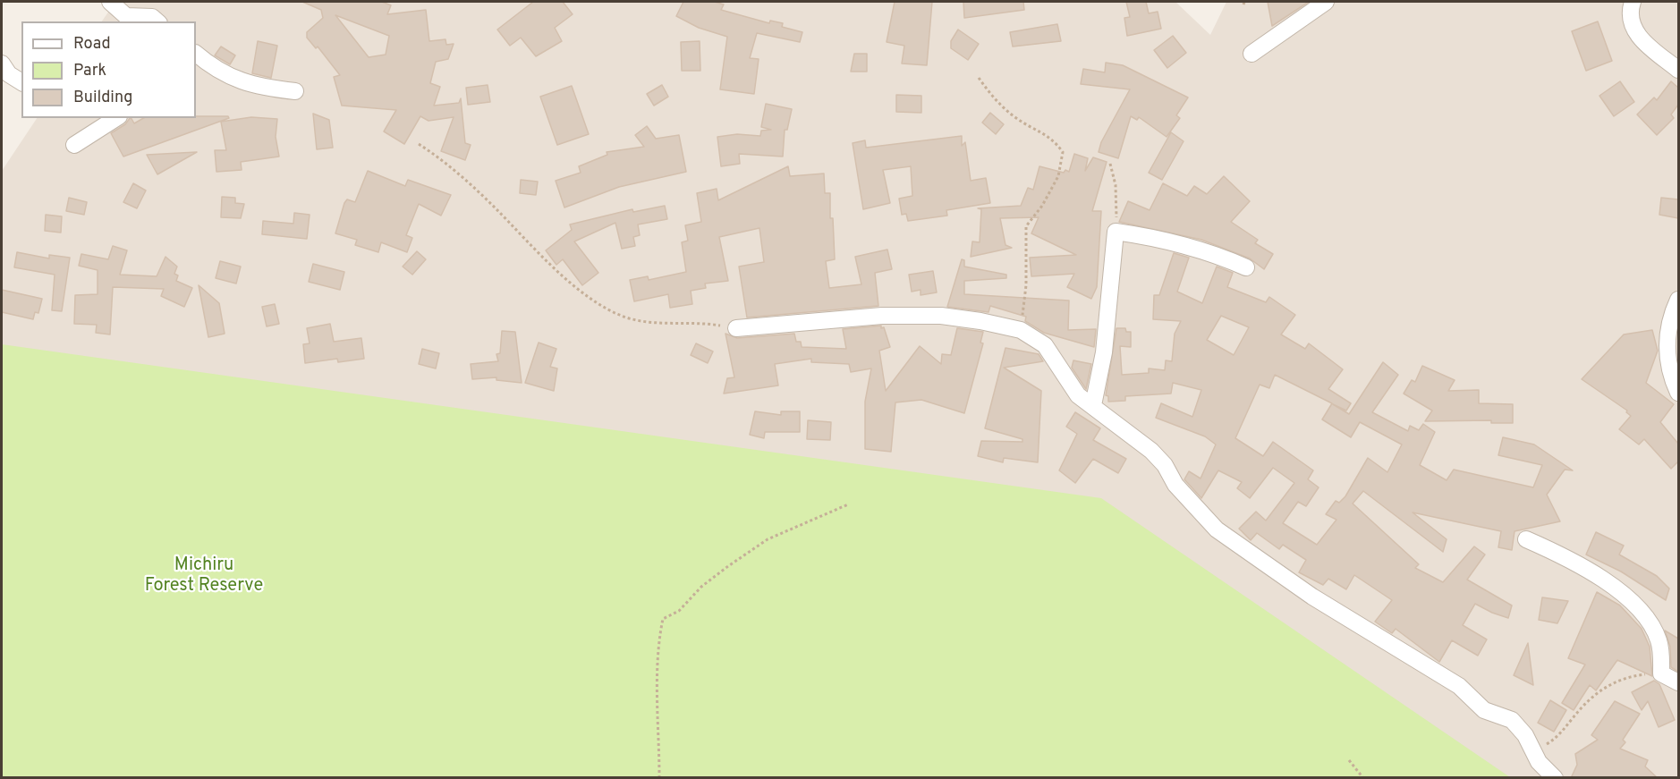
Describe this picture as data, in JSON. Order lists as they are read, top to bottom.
{
  "parks": ["Michiru Forest Reserve"],
  "legend": ["Road", "Park", "Building"]
}
